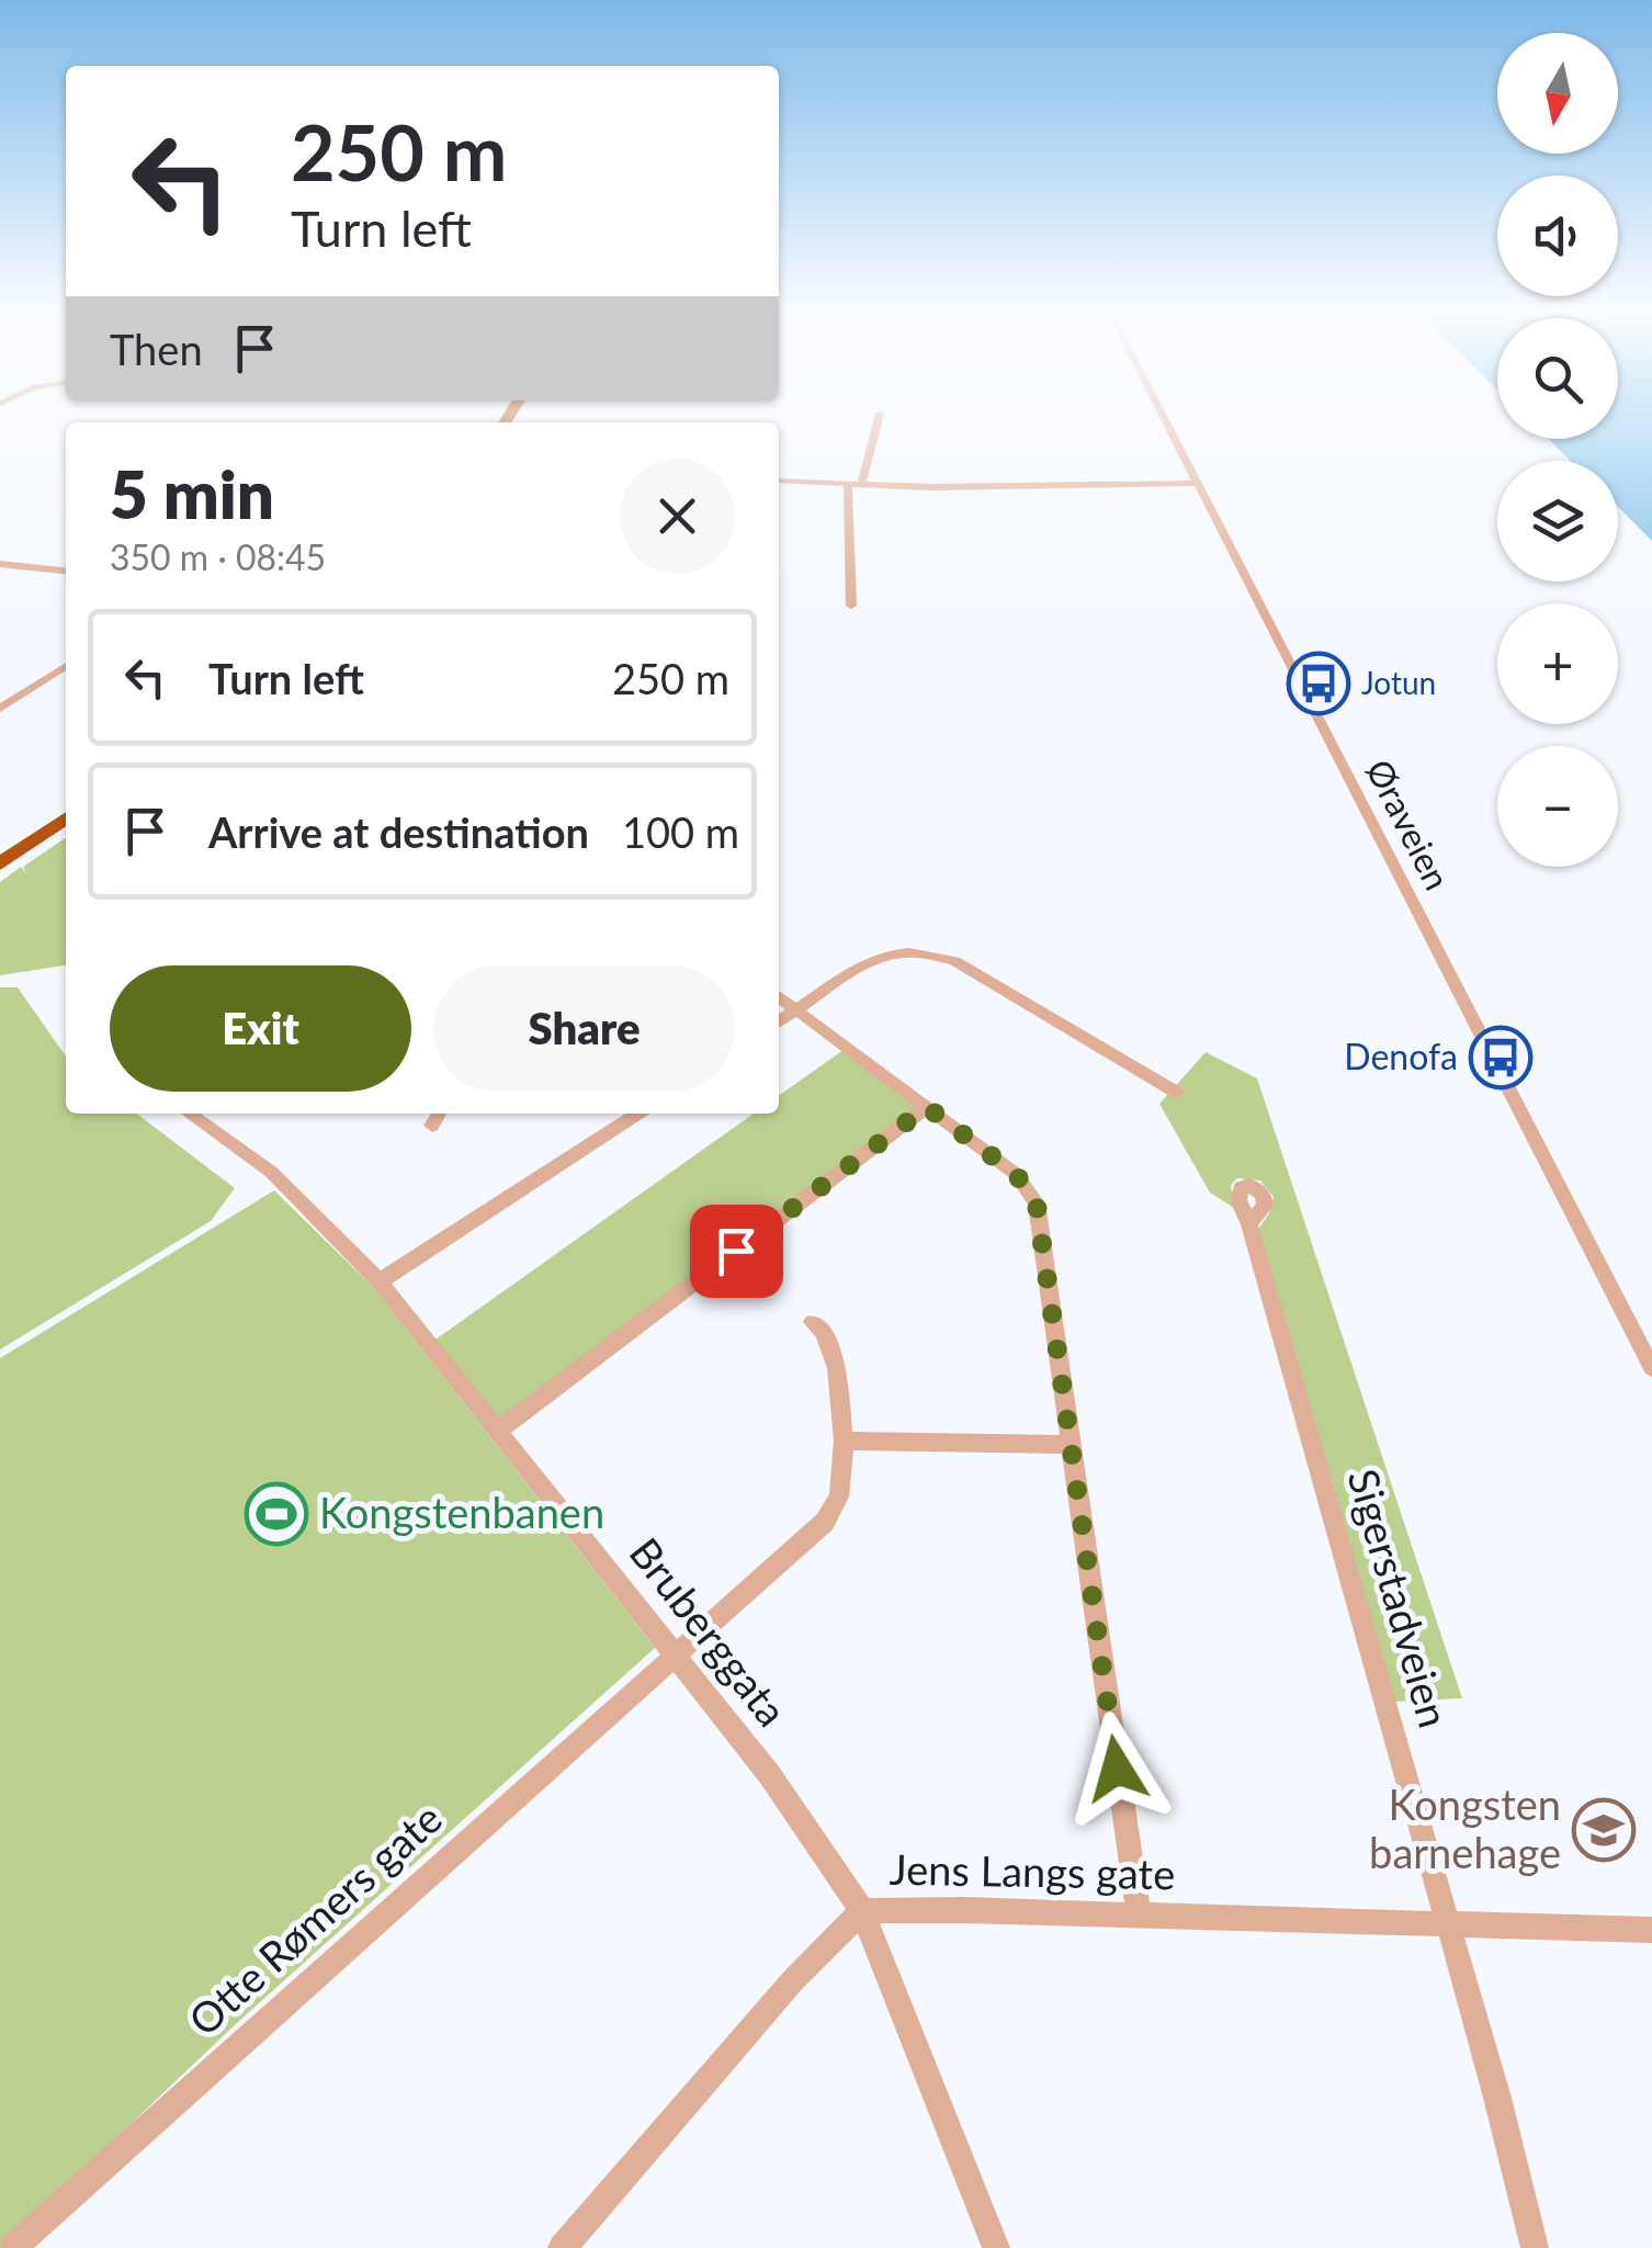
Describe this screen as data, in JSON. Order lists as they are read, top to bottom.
{
  "streets": {
    "street": [
      "Øraveien",
      "Sigerstadveien",
      "Bruberggata",
      "Jens Langs gate",
      "Otte Rømers gate"
    ]
  },
  "crossings": [
    ["Sigerstadveien", "Jens Langs gate"],
    ["Bruberggata", "Jens Langs gate"],
    ["Bruberggata", "Otte Rømers gate"]
  ],
  "places": {
    "bus stop": ["Jotun", "Denofa"],
    "sports": ["Kongstenbanen"],
    "school or university": ["Kongsten barnehage"]
  },
  "north": "bottom",
  "page": {
    "map_buttons": ["+", "−"],
    "turn": ["250 m", "Turn left"],
    "then": "Then",
    "heading": ["5 min", "350 m · 08:45"],
    "list": [
      {
        "name": "Turn left",
        "value": "250 m"
      },
      {
        "name": "Arrive at destination",
        "value": "100 m"
      }
    ],
    "buttons": ["Exit", "Share"]
  }
}
